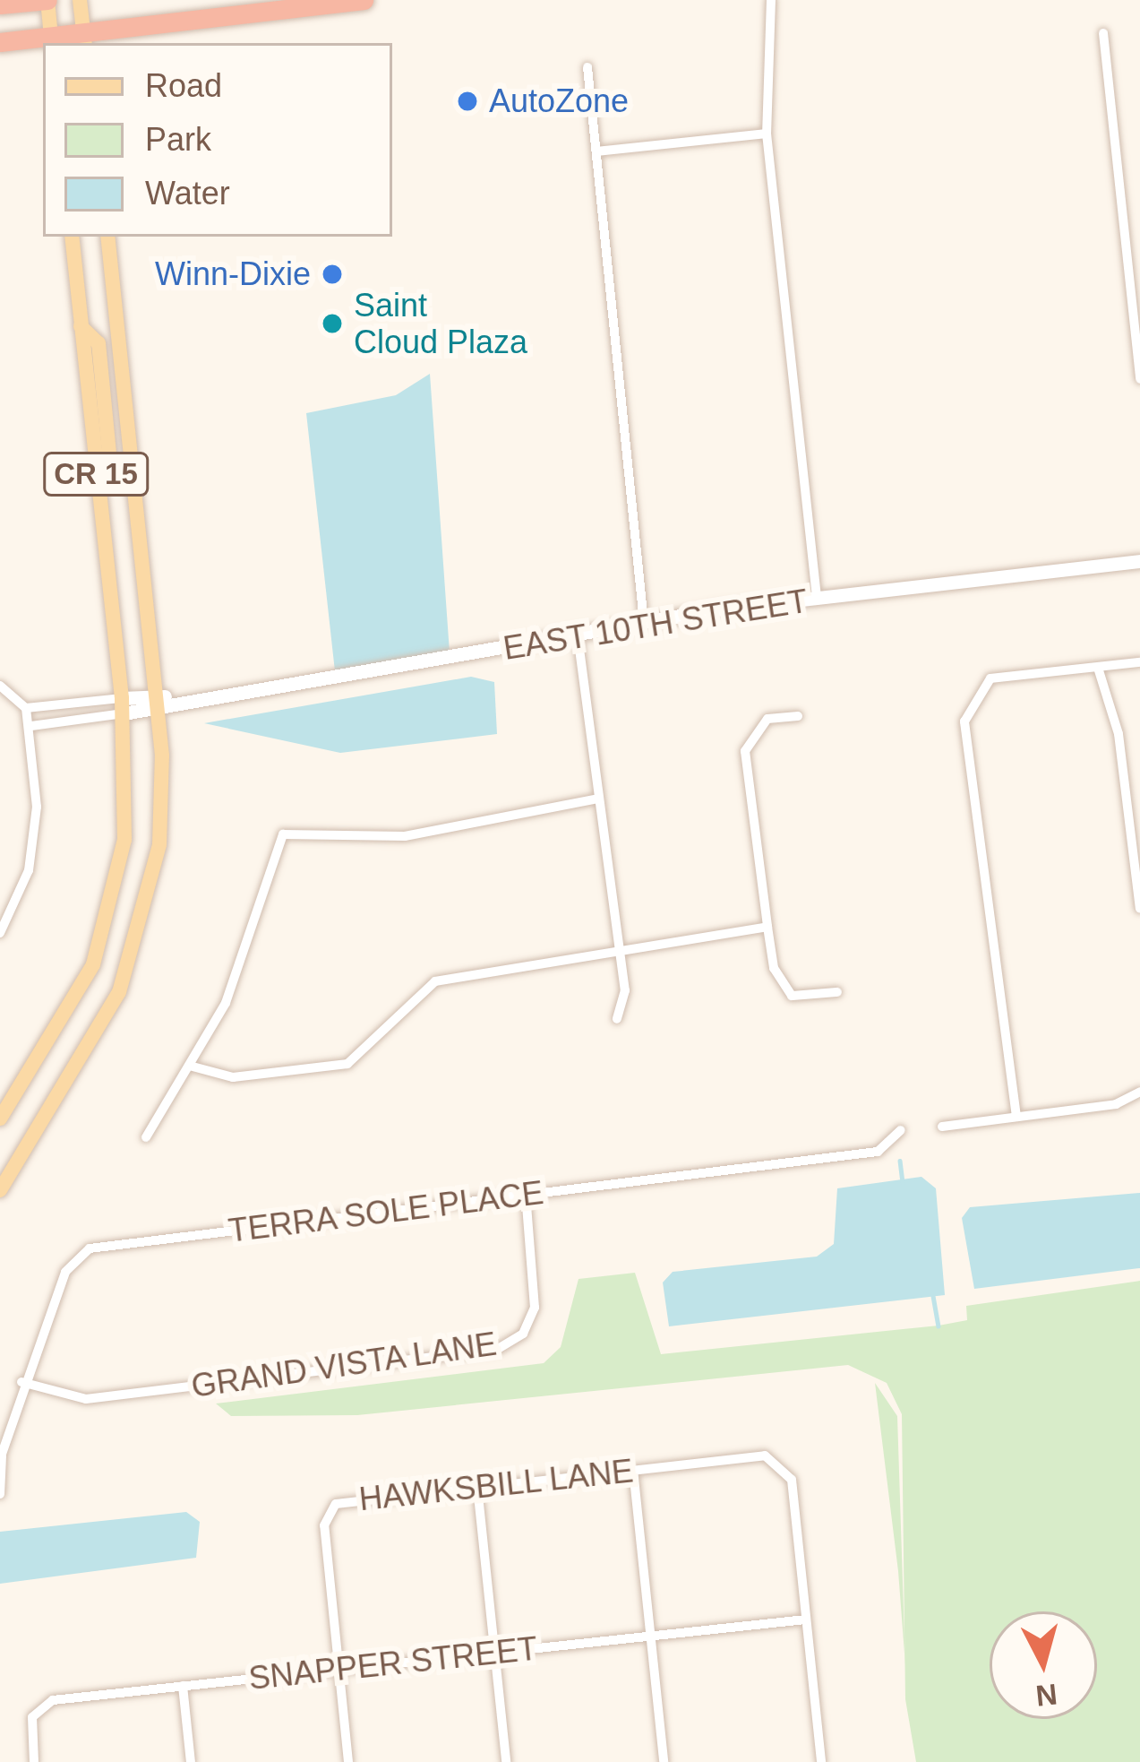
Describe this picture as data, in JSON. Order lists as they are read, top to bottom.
{
  "streets": {
    "main road": ["CR 15"],
    "street": [
      "EAST 10TH STREET",
      "TERRA SOLE PLACE",
      "GRAND VISTA LANE",
      "HAWKSBILL LANE",
      "SNAPPER STREET"
    ]
  },
  "crossings": [
    ["CR 15", "EAST 10TH STREET"],
    ["TERRA SOLE PLACE", "GRAND VISTA LANE"],
    ["HAWKSBILL LANE", "SNAPPER STREET"]
  ],
  "places": ["AutoZone", "Winn-Dixie", "Saint Cloud Plaza"],
  "legend": ["Road", "Park", "Water"],
  "north": "bottom"
}
